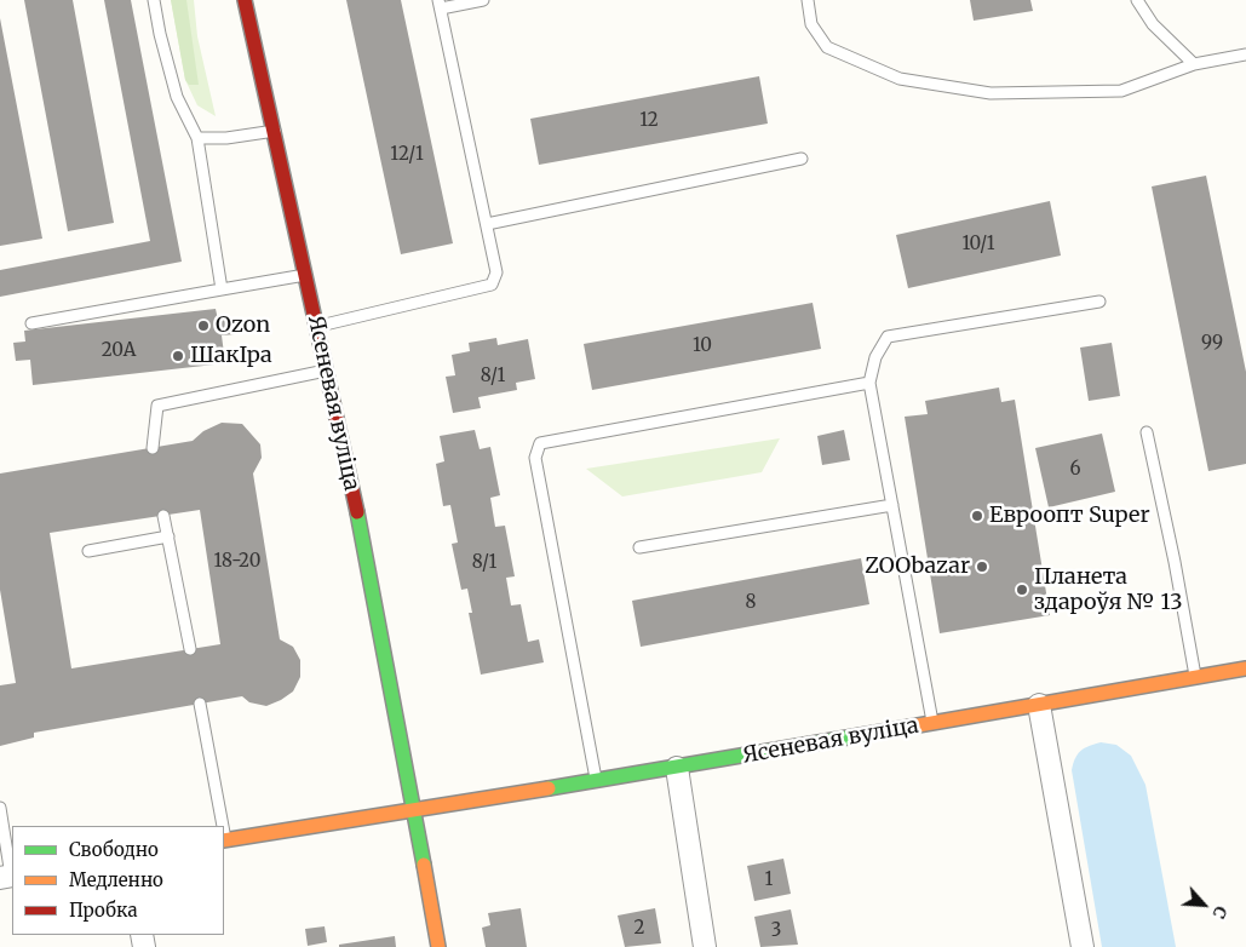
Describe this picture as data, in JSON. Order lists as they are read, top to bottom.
{
  "streets": {
    "street": ["Ясеневая вуліца"]
  },
  "places": [
    "Ozon",
    "ШакІра",
    "Евроопт Super",
    "ZOObazar",
    "Планета здароўя № 13"
  ],
  "house_numbers": [
    "12",
    "12/1",
    "10/1",
    "99",
    "10",
    "20А",
    "8/1",
    "6",
    "18-20",
    "8/1",
    "8",
    "1",
    "2",
    "3"
  ],
  "legend": ["Свободно", "Медленно", "Пробка"],
  "north": "bottom right"
}
